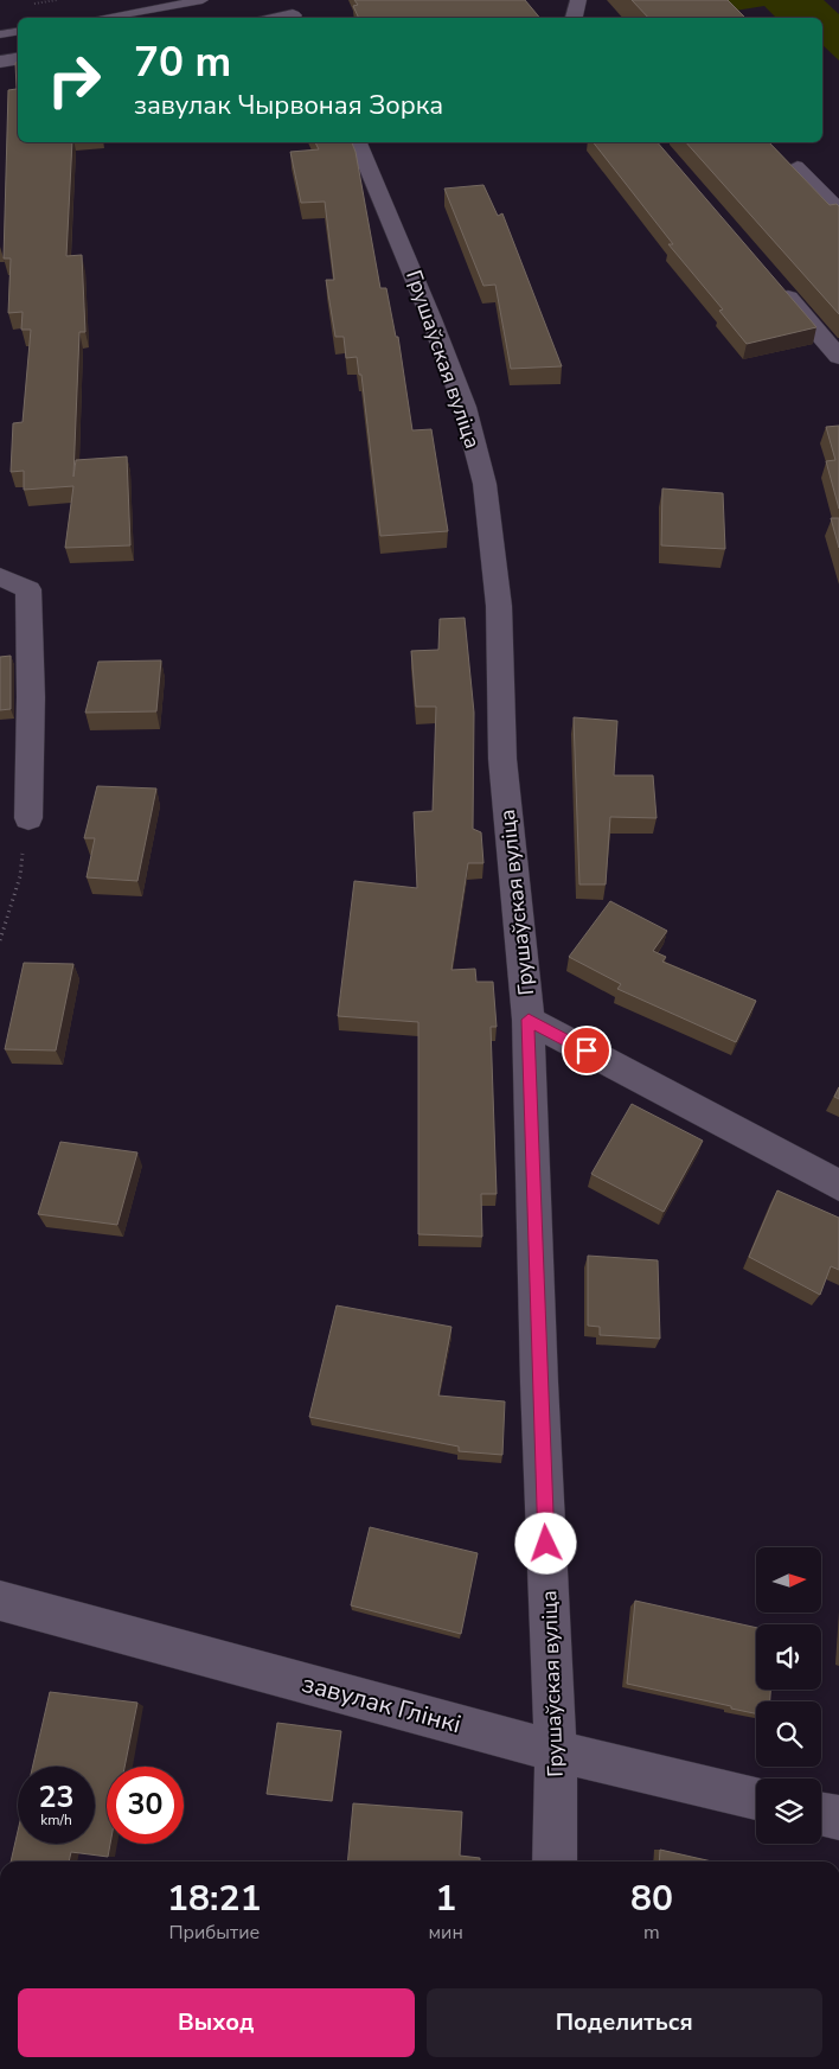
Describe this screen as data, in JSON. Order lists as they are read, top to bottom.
{
  "streets": {
    "street": ["Грушаўская вуліца", "завулак Глінкі"]
  },
  "crossings": [
    ["Грушаўская вуліца", "завулак Глінкі"]
  ],
  "north": "right",
  "page": {
    "turn": ["70 m", "завулак Чырвоная Зорка"],
    "speed": "23 km/h",
    "limit": "30",
    "eta": [
      "18:21",
      "Прибытие",
      "1",
      "мин",
      "80",
      "m"
    ],
    "buttons": ["Выход", "Поделиться"]
  }
}
